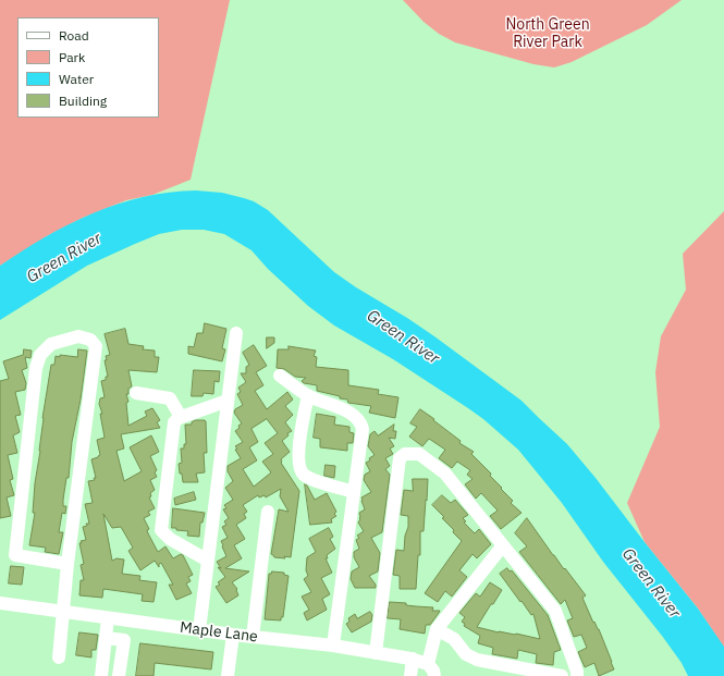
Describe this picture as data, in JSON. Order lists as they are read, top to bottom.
{
  "streets": {
    "street": ["Maple Lane"]
  },
  "water": ["Green River"],
  "parks": ["North Green River Park"],
  "legend": [
    "Road",
    "Park",
    "Water",
    "Building"
  ]
}
